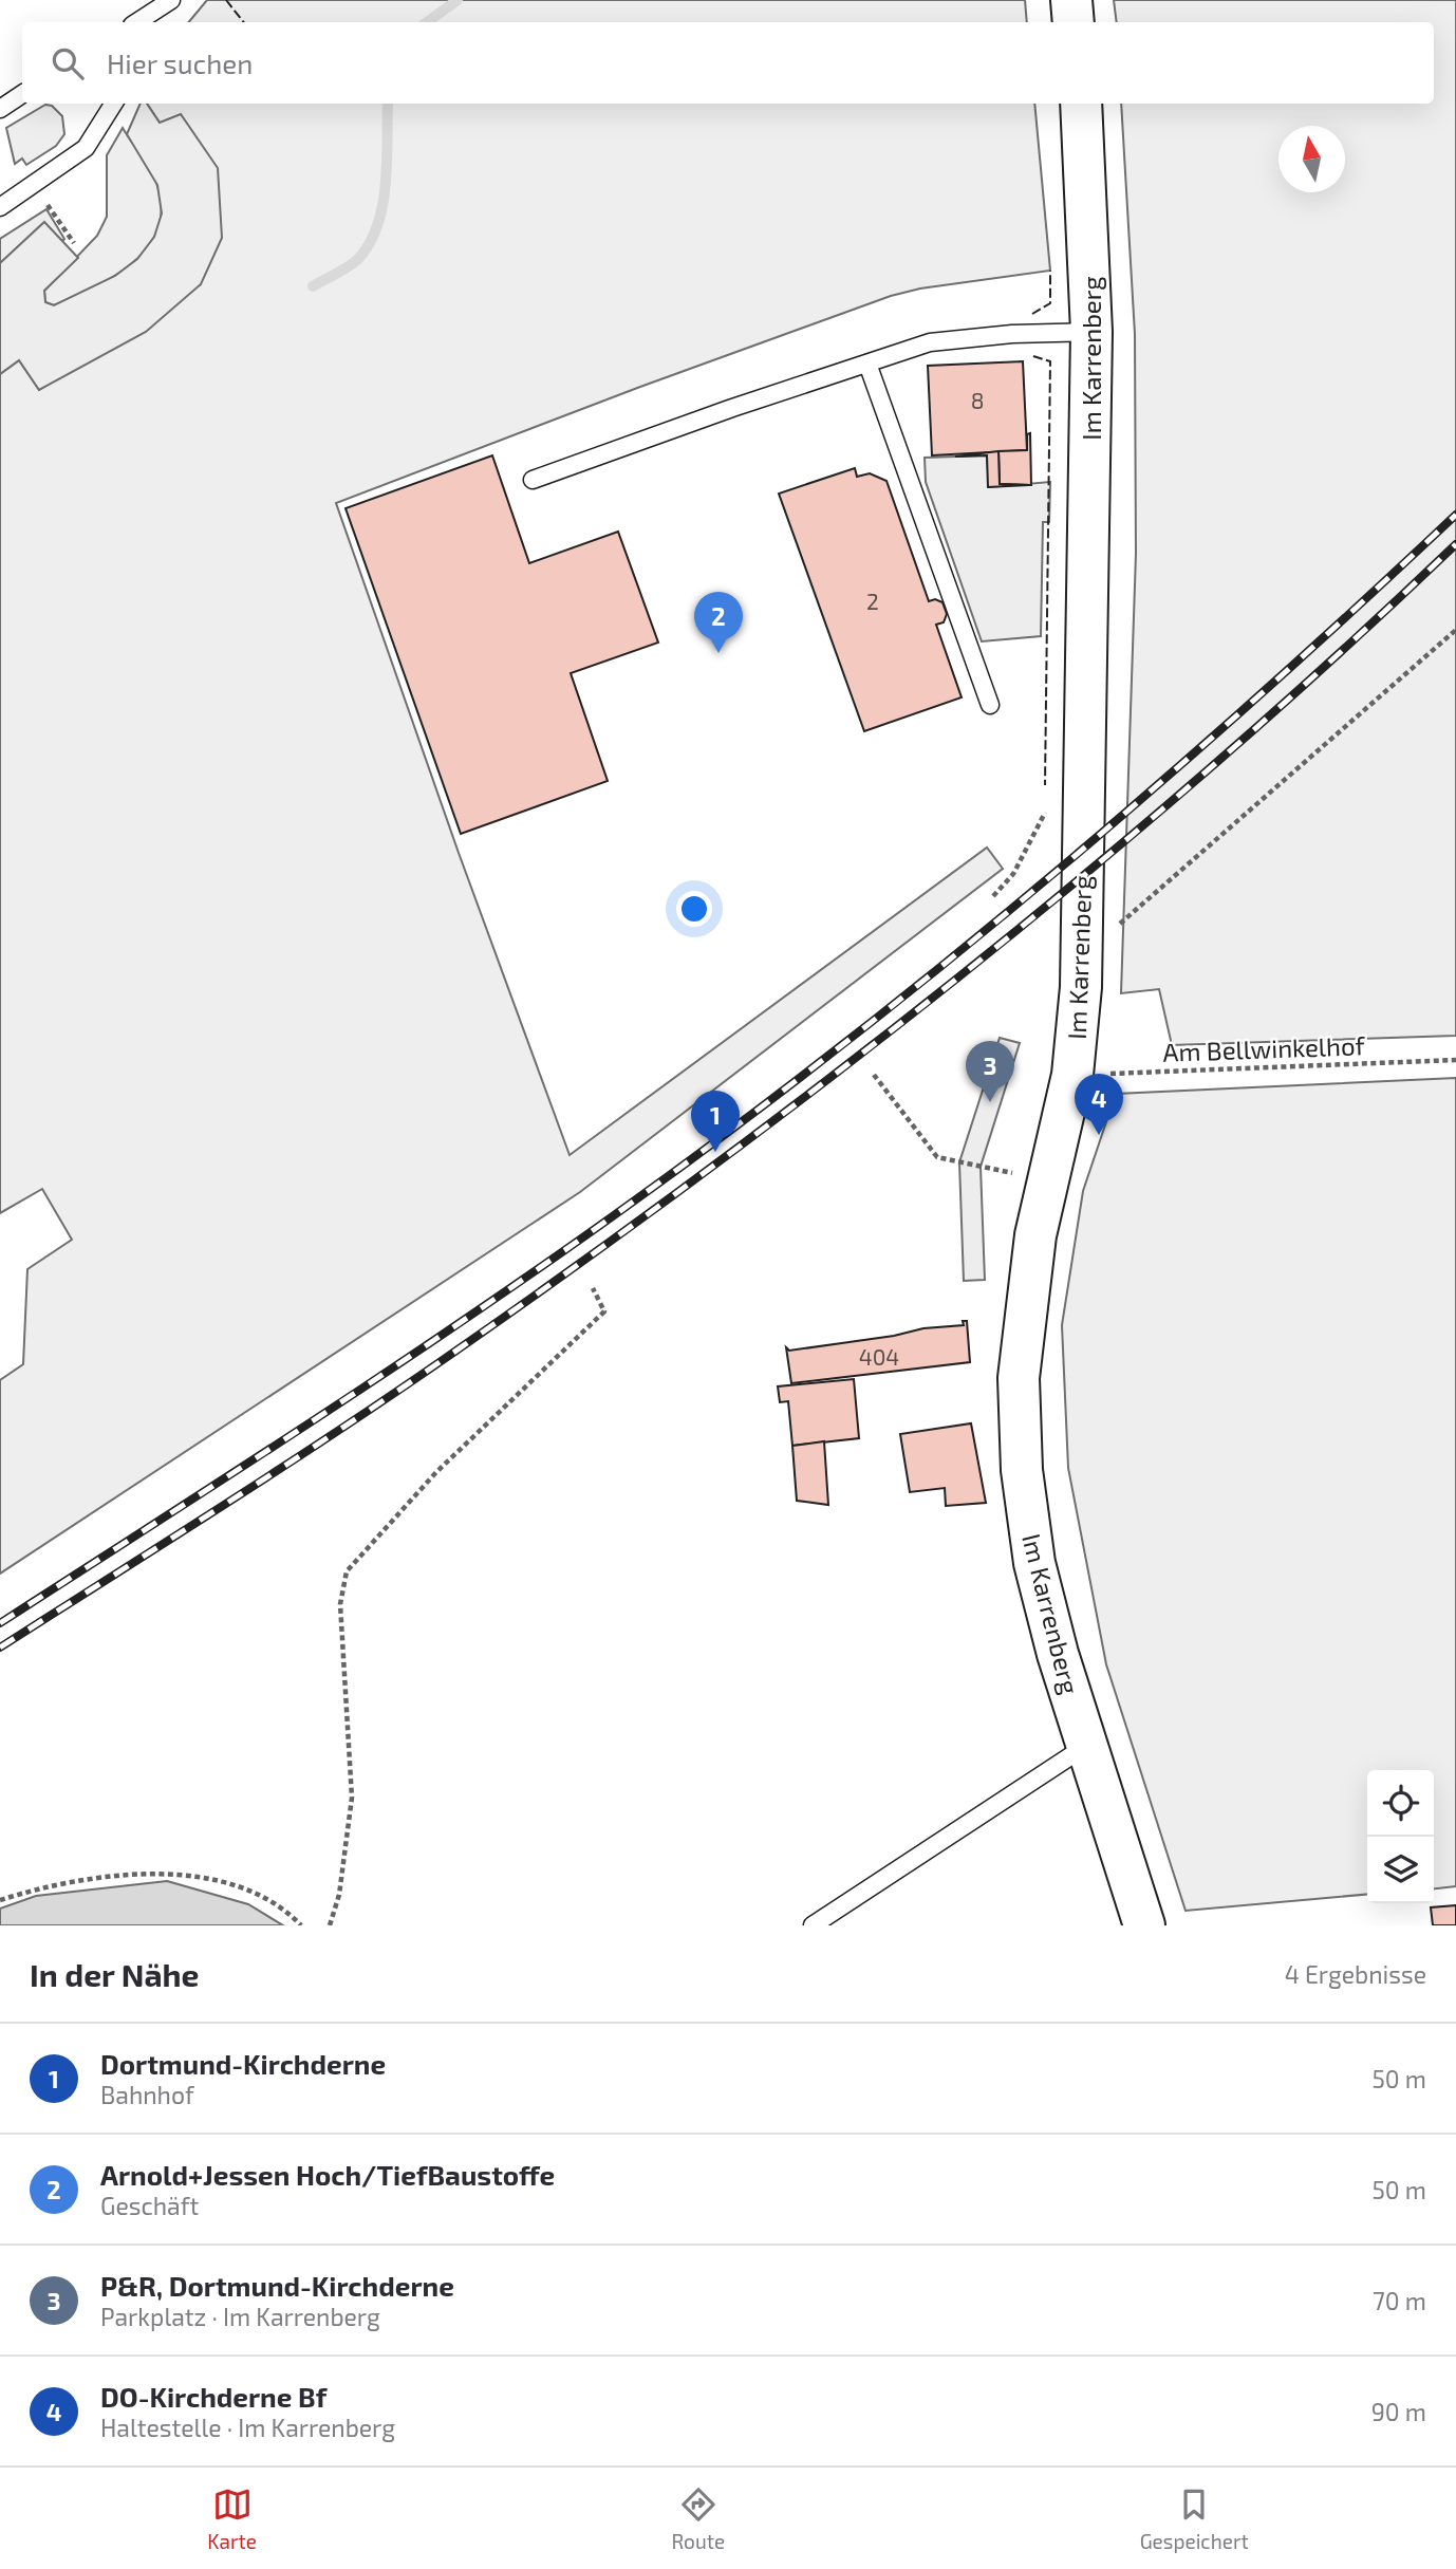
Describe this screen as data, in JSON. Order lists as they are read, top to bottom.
{
  "streets": {
    "street": ["Im Karrenberg"],
    "path": ["Am Bellwinkelhof"]
  },
  "crossings": [
    ["Im Karrenberg", "Am Bellwinkelhof"]
  ],
  "house_numbers": ["8", "2", "404"],
  "north": "top",
  "page": {
    "search": "Hier suchen",
    "pins": [
      "2",
      "3",
      "4",
      "1"
    ],
    "heading": ["In der Nähe", "4 Ergebnisse"],
    "list": [
      {
        "mark": "1",
        "name": "Dortmund-Kirchderne",
        "note": "Bahnhof",
        "value": "50 m"
      },
      {
        "mark": "2",
        "name": "Arnold+Jessen Hoch/TiefBaustoffe",
        "note": "Geschäft",
        "value": "50 m"
      },
      {
        "mark": "3",
        "name": "P&R, Dortmund-Kirchderne",
        "note": "Parkplatz · Im Karrenberg",
        "value": "70 m"
      },
      {
        "mark": "4",
        "name": "DO-Kirchderne Bf",
        "note": "Haltestelle · Im Karrenberg",
        "value": "90 m"
      }
    ],
    "nav": ["Karte", "Route", "Gespeichert"]
  }
}
